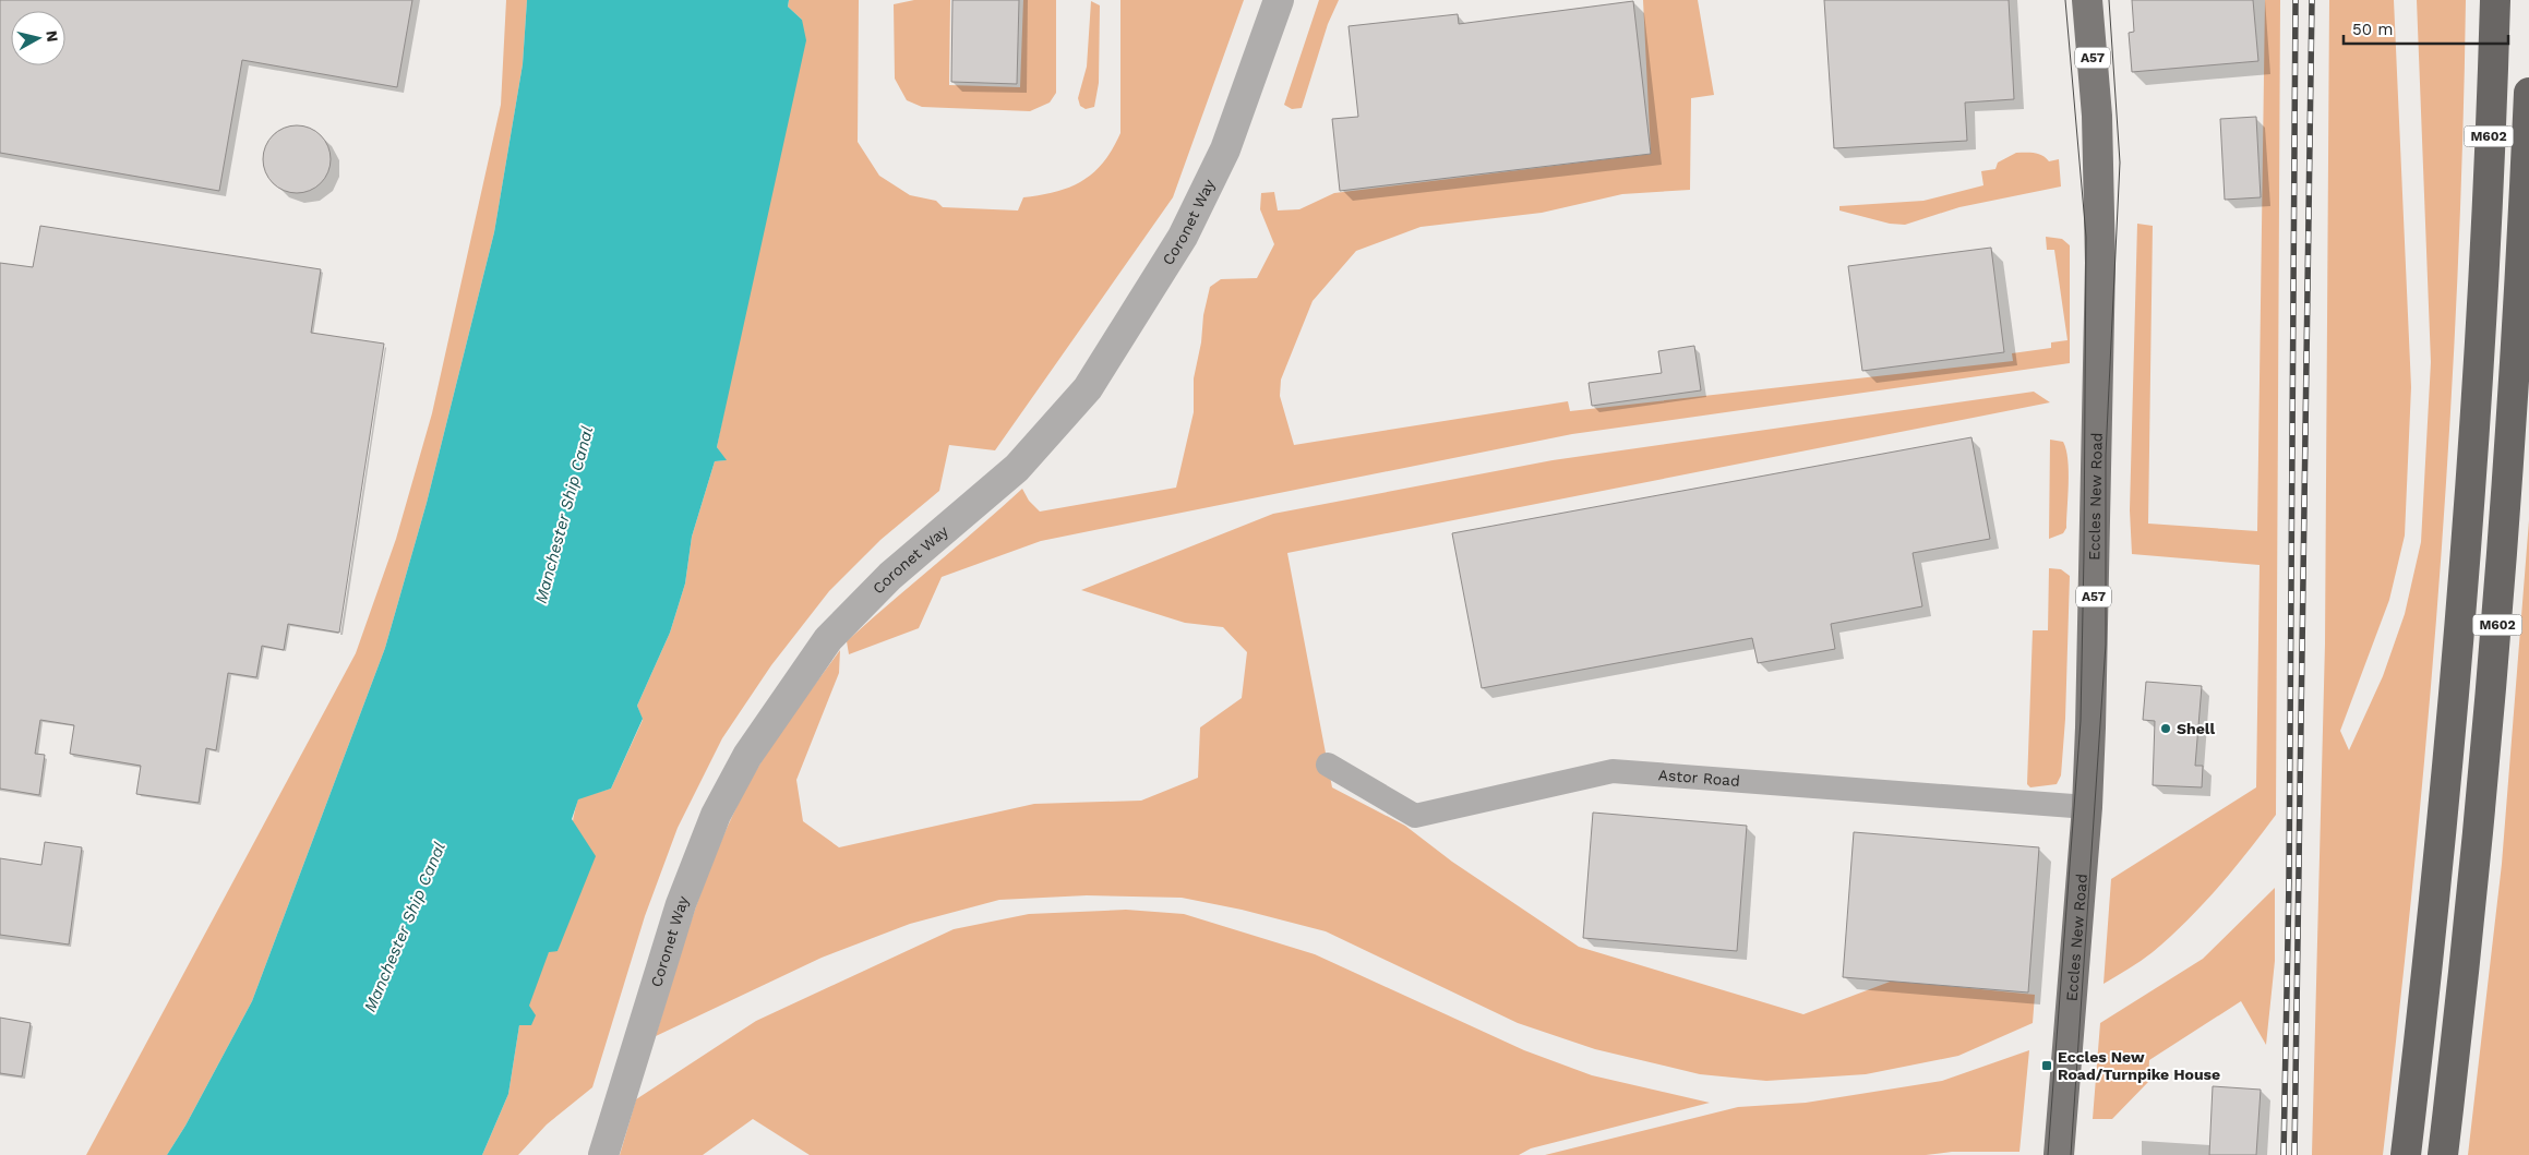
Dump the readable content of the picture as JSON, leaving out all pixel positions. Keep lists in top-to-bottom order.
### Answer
{
  "streets": {
    "highway": ["M602"],
    "main road": ["A57", "Eccles New Road"],
    "street": ["Coronet Way", "Astor Road"]
  },
  "crossings": [
    ["Eccles New Road", "Astor Road"]
  ],
  "water": ["Manchester Ship Canal"],
  "places": {
    "other": ["Shell"],
    "transit": ["Eccles New Road/Turnpike House"]
  },
  "scale_bar": "50 m",
  "north": "right"
}
